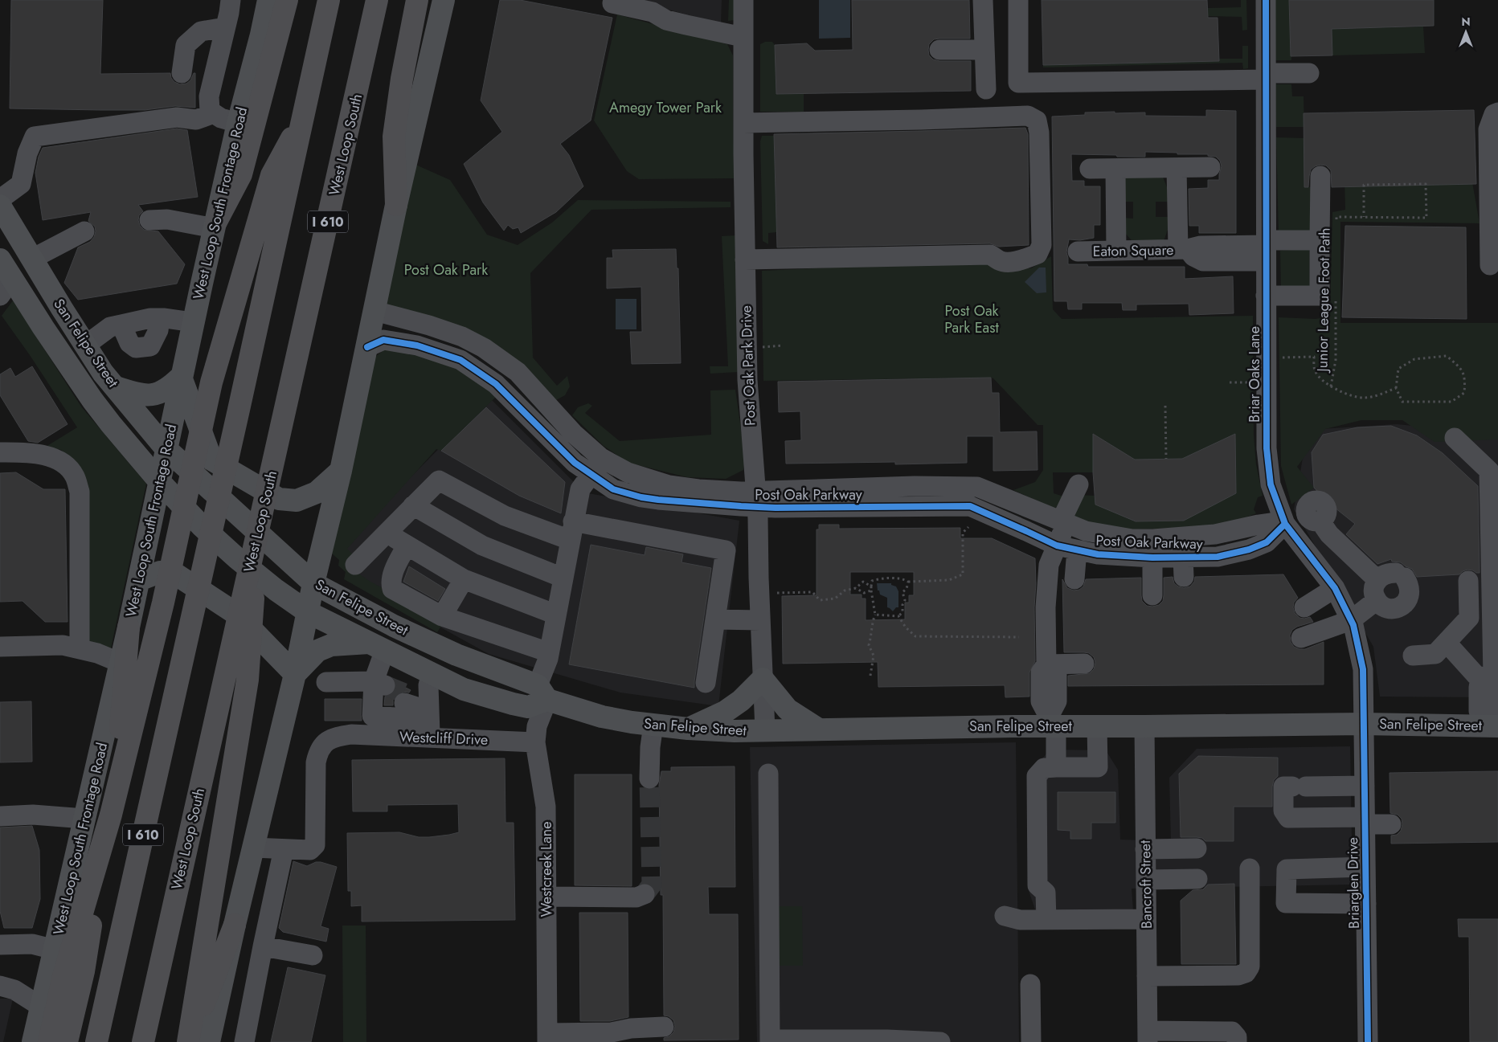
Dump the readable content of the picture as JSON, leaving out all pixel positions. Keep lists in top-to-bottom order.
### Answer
{
  "streets": {
    "highway": ["West Loop South", "I 610"],
    "main road": ["West Loop South Frontage Road", "San Felipe Street"],
    "street": [
      "Eaton Square",
      "Post Oak Park Drive",
      "Briar Oaks Lane",
      "Post Oak Parkway",
      "Westcliff Drive",
      "Westcreek Lane",
      "Briarglen Drive",
      "Bancroft Street"
    ],
    "path": ["Junior League Foot Path"]
  },
  "crossings": [
    ["West Loop South Frontage Road", "San Felipe Street"],
    ["Eaton Square", "Briar Oaks Lane"],
    ["Junior League Foot Path", "Briar Oaks Lane"],
    ["San Felipe Street", "Post Oak Park Drive"],
    ["San Felipe Street", "Briar Oaks Lane"],
    ["San Felipe Street", "Westcreek Lane"],
    ["San Felipe Street", "Briarglen Drive"],
    ["San Felipe Street", "Bancroft Street"],
    ["Post Oak Park Drive", "Post Oak Parkway"],
    ["Briar Oaks Lane", "Post Oak Parkway"],
    ["Briar Oaks Lane", "Briarglen Drive"],
    ["Post Oak Parkway", "Westcreek Lane"],
    ["Westcliff Drive", "Westcreek Lane"]
  ],
  "parks": ["Amegy Tower Park", "Post Oak Park", "Post Oak Park East"],
  "north": "top"
}
